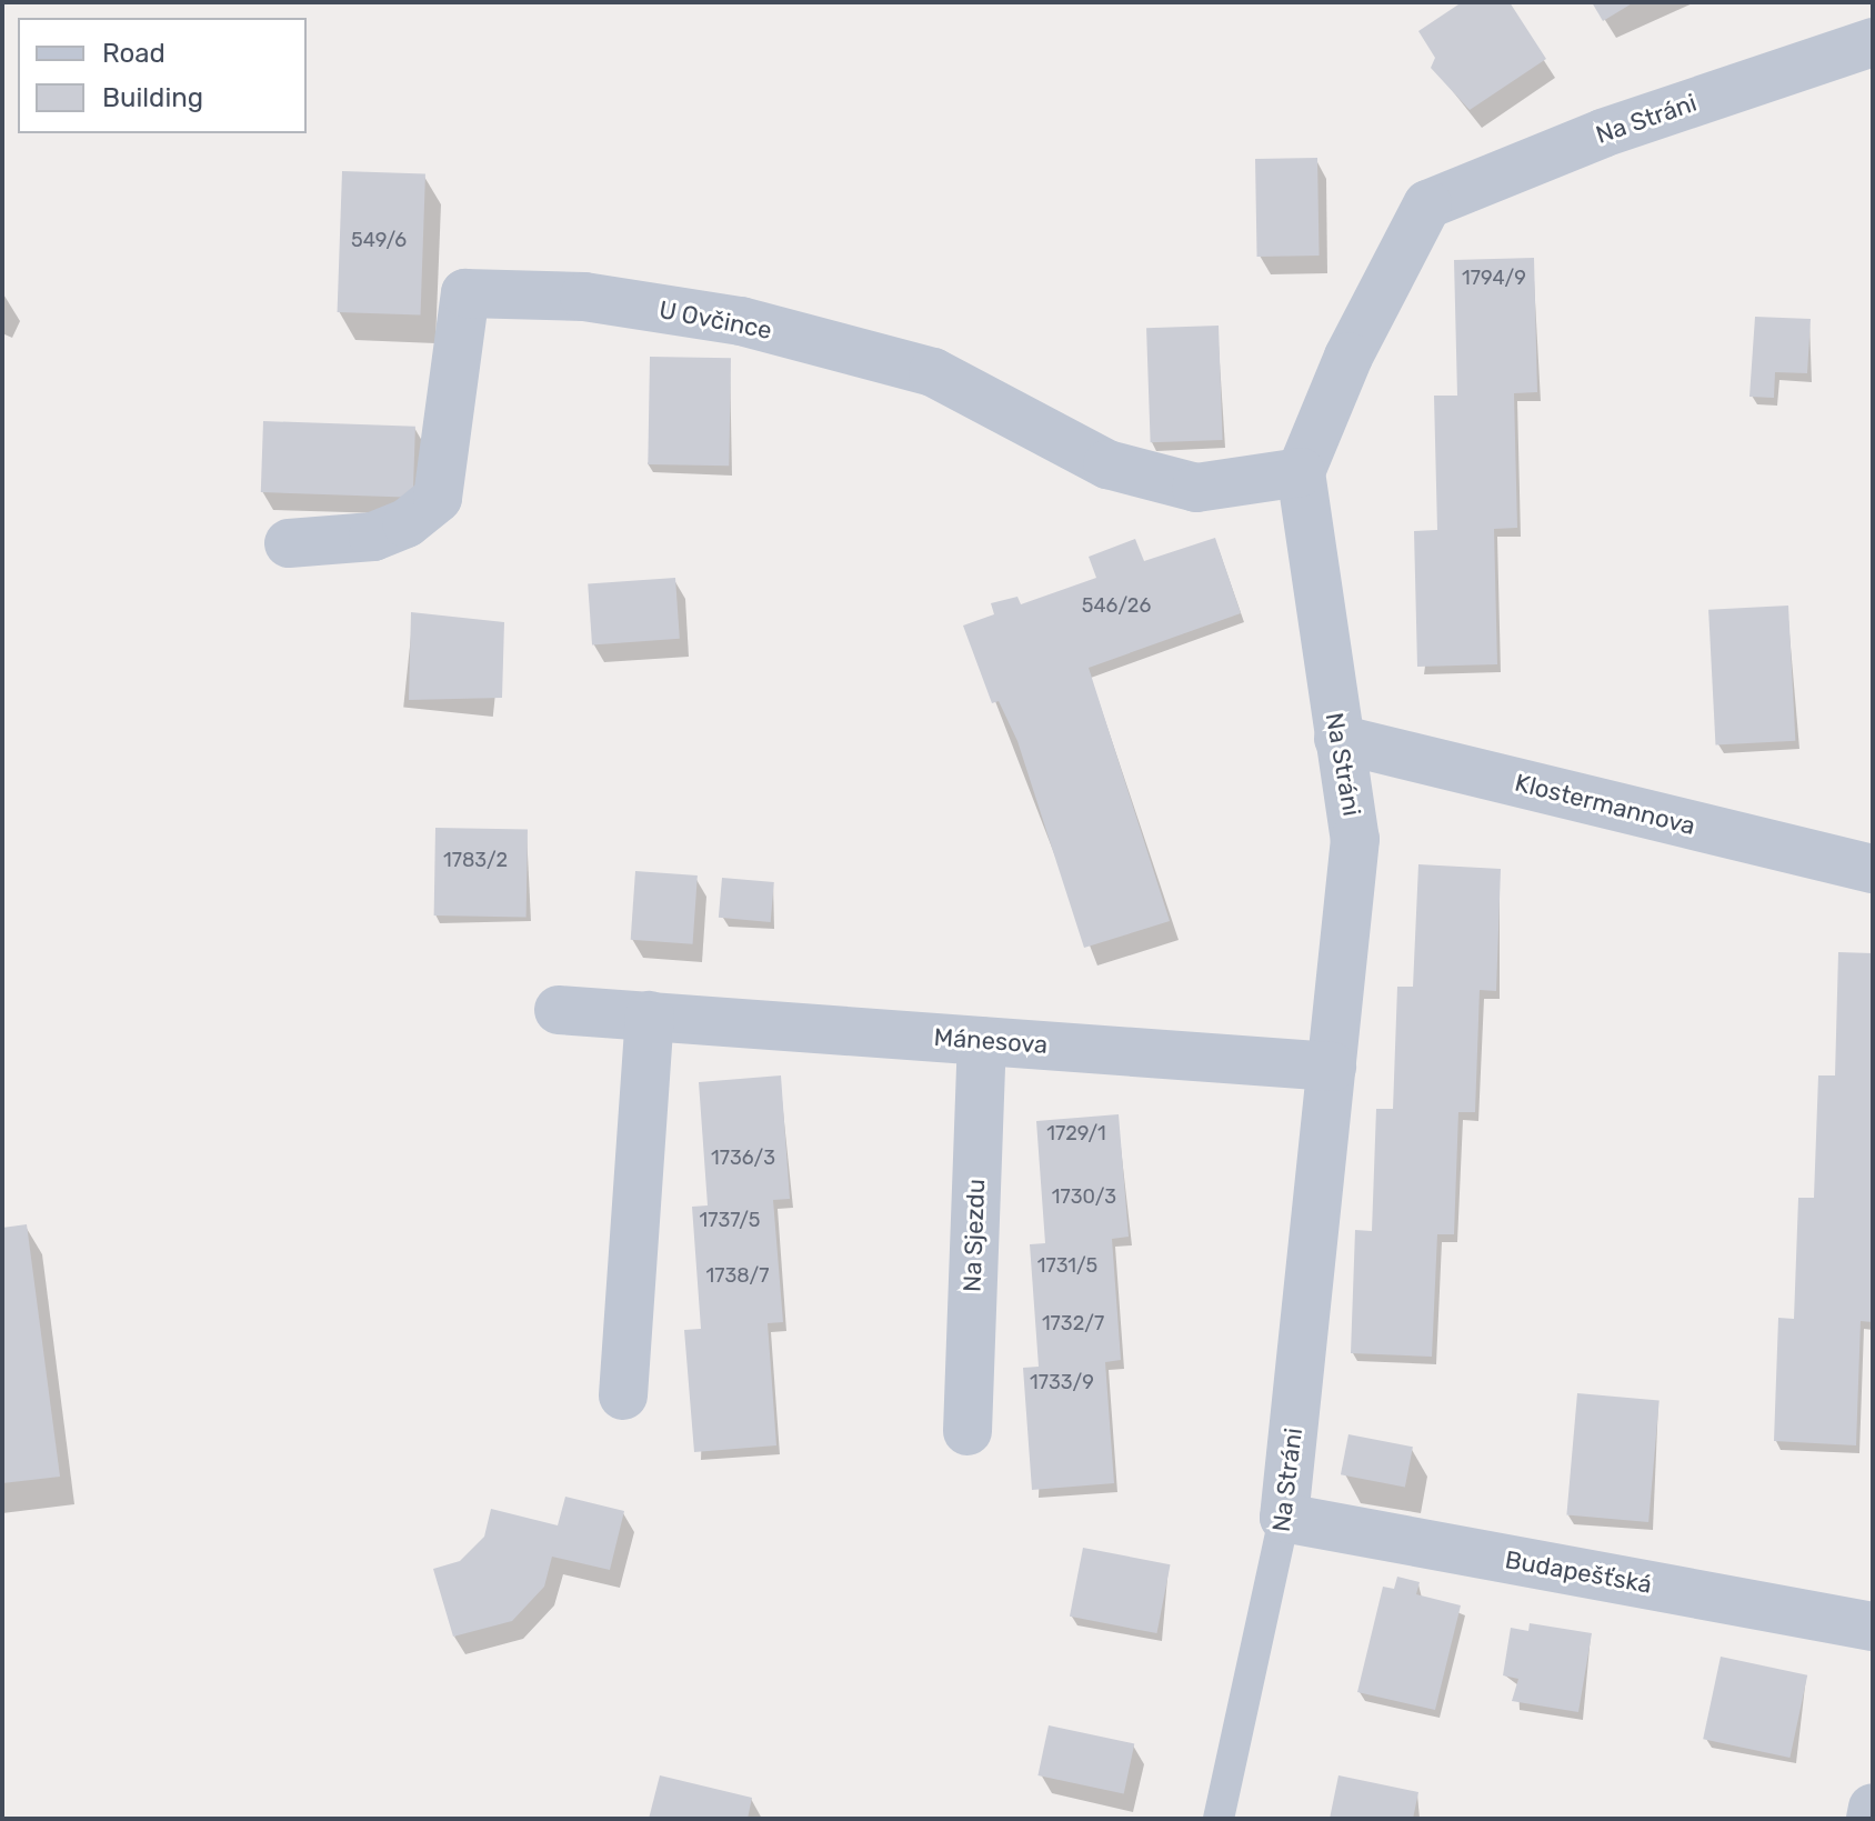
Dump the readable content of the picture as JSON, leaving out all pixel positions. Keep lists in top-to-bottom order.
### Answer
{
  "streets": {
    "street": [
      "Na Stráni",
      "U Ovčince",
      "Klostermannova",
      "Mánesova",
      "Na Sjezdu",
      "Budapešťská"
    ]
  },
  "crossings": [
    ["Na Stráni", "U Ovčince"],
    ["Na Stráni", "Klostermannova"],
    ["Na Stráni", "Mánesova"],
    ["Na Stráni", "Budapešťská"],
    ["Mánesova", "Na Sjezdu"]
  ],
  "house_numbers": [
    "549/6",
    "1794/9",
    "546/26",
    "1783/2",
    "1729/1",
    "1736/3",
    "1730/3",
    "1737/5",
    "1731/5",
    "1738/7",
    "1732/7",
    "1733/9"
  ],
  "legend": ["Road", "Building"]
}
